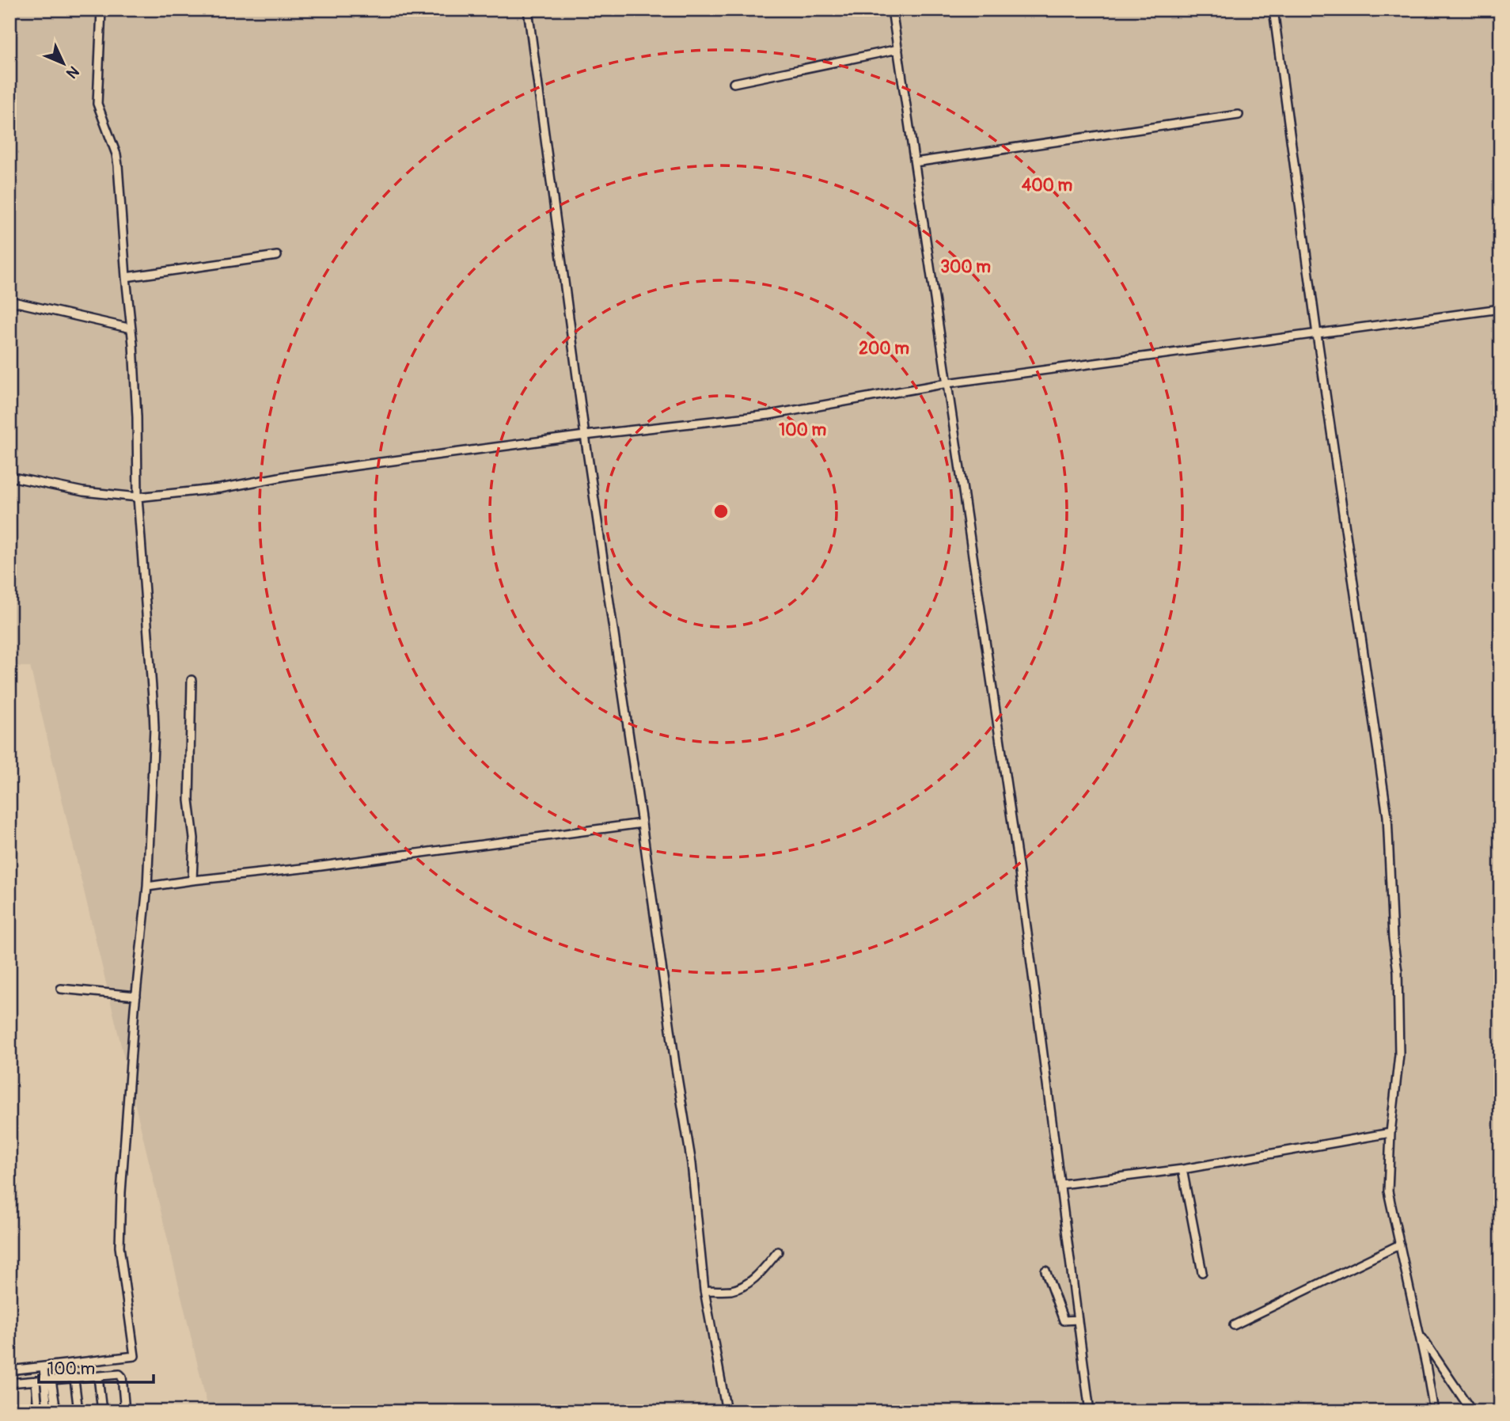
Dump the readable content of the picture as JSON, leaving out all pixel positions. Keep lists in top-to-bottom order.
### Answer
{
  "scale_bar": "100 m",
  "north": "bottom right",
  "rings": [
    "400 m",
    "300 m",
    "200 m",
    "100 m"
  ]
}
